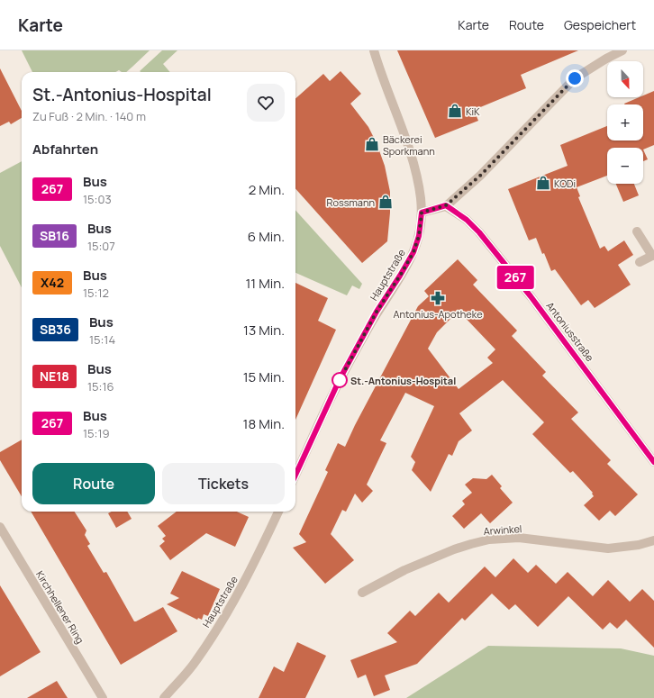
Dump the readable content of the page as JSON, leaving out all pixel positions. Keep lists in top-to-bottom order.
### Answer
{
  "streets": {
    "street": [
      "Hauptstraße",
      "Antoniusstraße",
      "Arwinkel",
      "Kirchhellener Ring"
    ]
  },
  "places": {
    "shop": [
      "KiK",
      "Bäckerei Sporkmann",
      "KODi",
      "Rossmann"
    ],
    "pharmacy": ["Antonius-Apotheke"],
    "other": ["St.-Antonius-Hospital"]
  },
  "lines": ["bus line 267"],
  "north": "bottom",
  "page": {
    "header": "Karte",
    "nav": ["Karte", "Route", "Gespeichert"],
    "on_map": "267",
    "map_buttons": ["+", "−"],
    "heading": [
      ["St.-Antonius-Hospital", "Zu Fuß · 2 Min. · 140 m"],
      "Abfahrten"
    ],
    "list": [
      {
        "mark": "267",
        "name": "Bus",
        "note": "15:03",
        "value": "2 Min."
      },
      {
        "mark": "SB16",
        "name": "Bus",
        "note": "15:07",
        "value": "6 Min."
      },
      {
        "mark": "X42",
        "name": "Bus",
        "note": "15:12",
        "value": "11 Min."
      },
      {
        "mark": "SB36",
        "name": "Bus",
        "note": "15:14",
        "value": "13 Min."
      },
      {
        "mark": "NE18",
        "name": "Bus",
        "note": "15:16",
        "value": "15 Min."
      },
      {
        "mark": "267",
        "name": "Bus",
        "note": "15:19",
        "value": "18 Min."
      }
    ],
    "buttons": ["Route", "Tickets"]
  }
}
